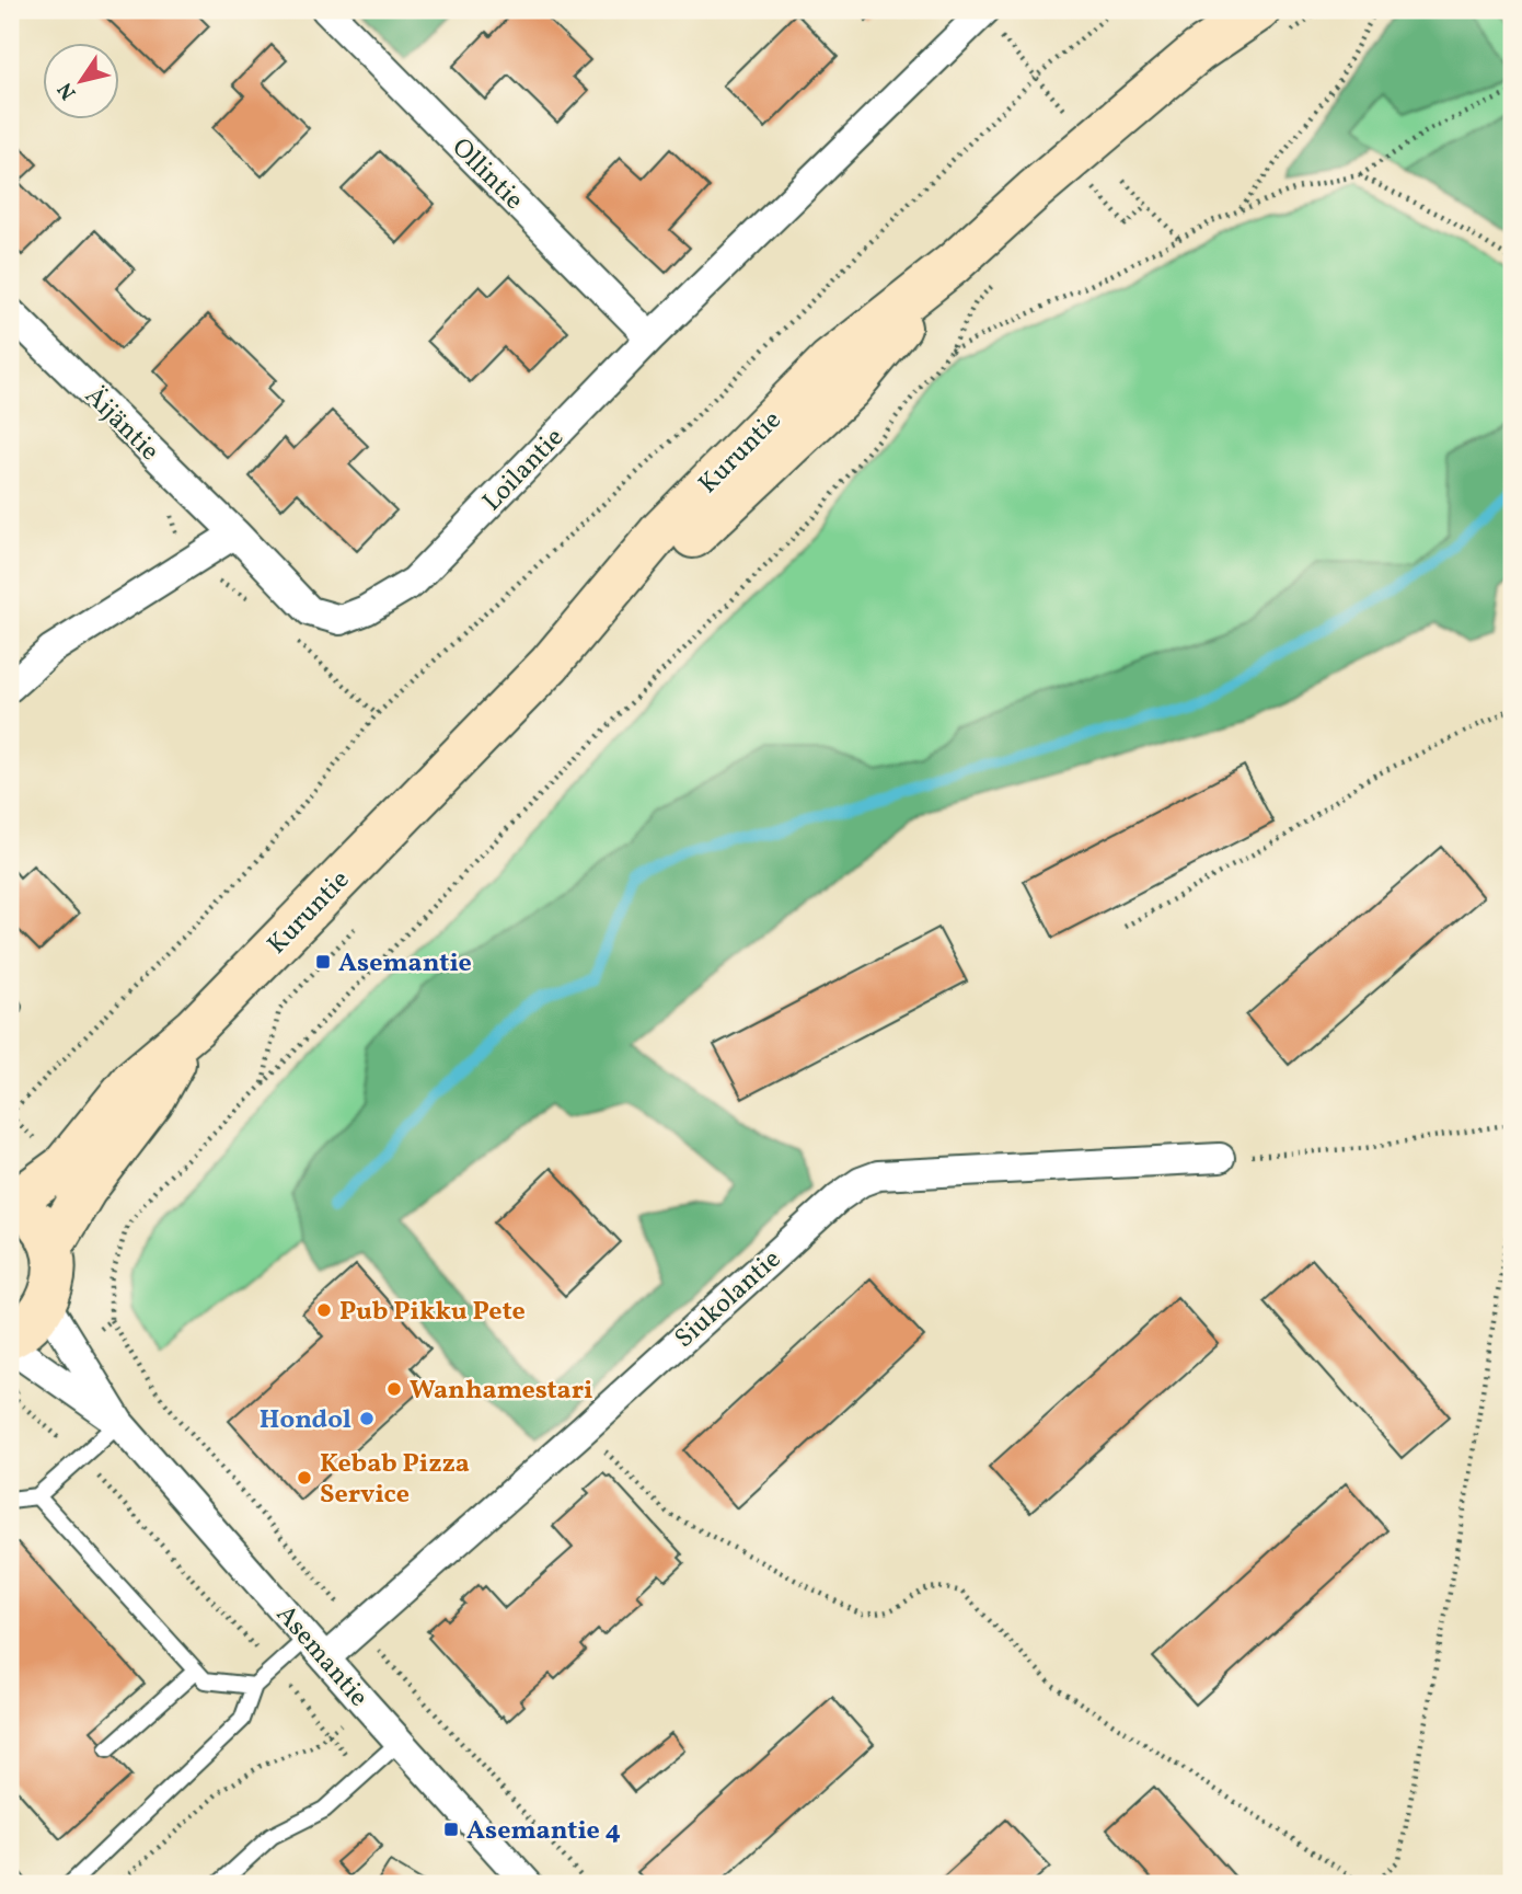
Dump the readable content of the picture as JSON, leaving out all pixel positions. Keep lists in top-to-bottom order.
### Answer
{
  "streets": {
    "main road": ["Kuruntie"],
    "street": [
      "Ollintie",
      "Äijäntie",
      "Loilantie",
      "Siukolantie",
      "Asemantie"
    ]
  },
  "crossings": [
    ["Ollintie", "Loilantie"],
    ["Äijäntie", "Loilantie"],
    ["Siukolantie", "Asemantie"]
  ],
  "places": {
    "transit": ["Asemantie", "Asemantie 4"],
    "other": [
      "Pub Pikku Pete",
      "Wanhamestari",
      "Hondol",
      "Kebab Pizza Service"
    ]
  },
  "north": "bottom left"
}
